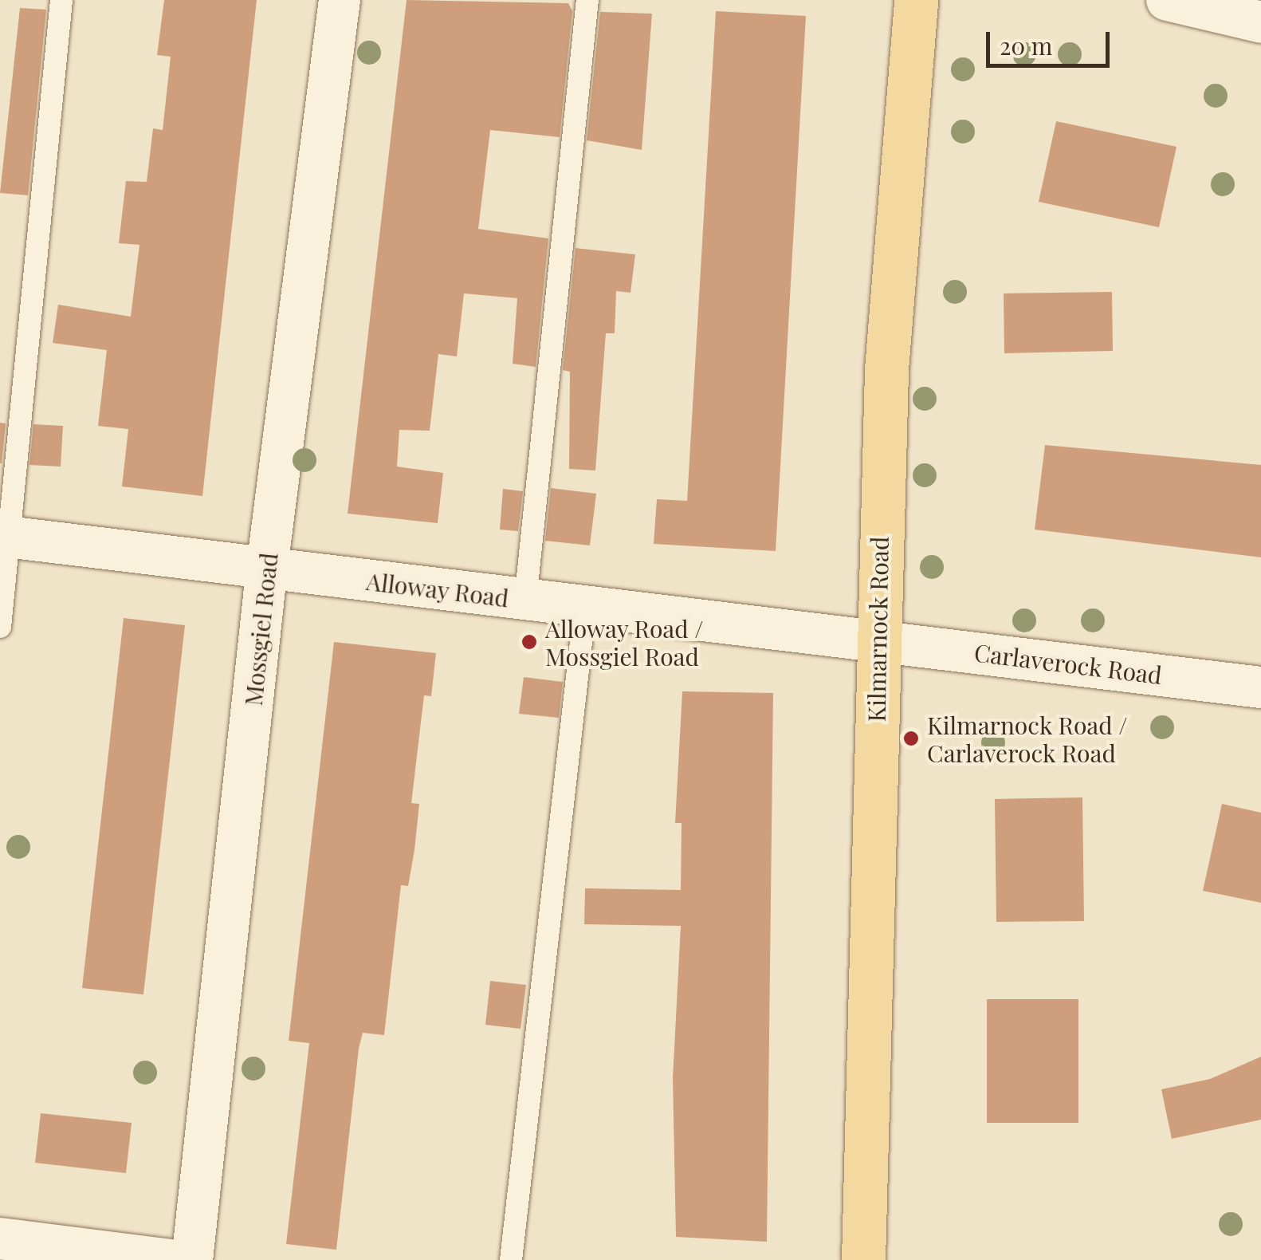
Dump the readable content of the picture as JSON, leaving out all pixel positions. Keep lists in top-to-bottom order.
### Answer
{
  "streets": {
    "main road": ["Kilmarnock Road"],
    "street": ["Alloway Road", "Mossgiel Road", "Carlaverock Road"]
  },
  "crossings": [
    ["Alloway Road", "Mossgiel Road"],
    ["Alloway Road", "Kilmarnock Road"],
    ["Alloway Road", "Carlaverock Road"],
    ["Kilmarnock Road", "Carlaverock Road"]
  ],
  "places": ["Alloway Road / Mossgiel Road", "Kilmarnock Road / Carlaverock Road"],
  "scale_bar": "20 m"
}
